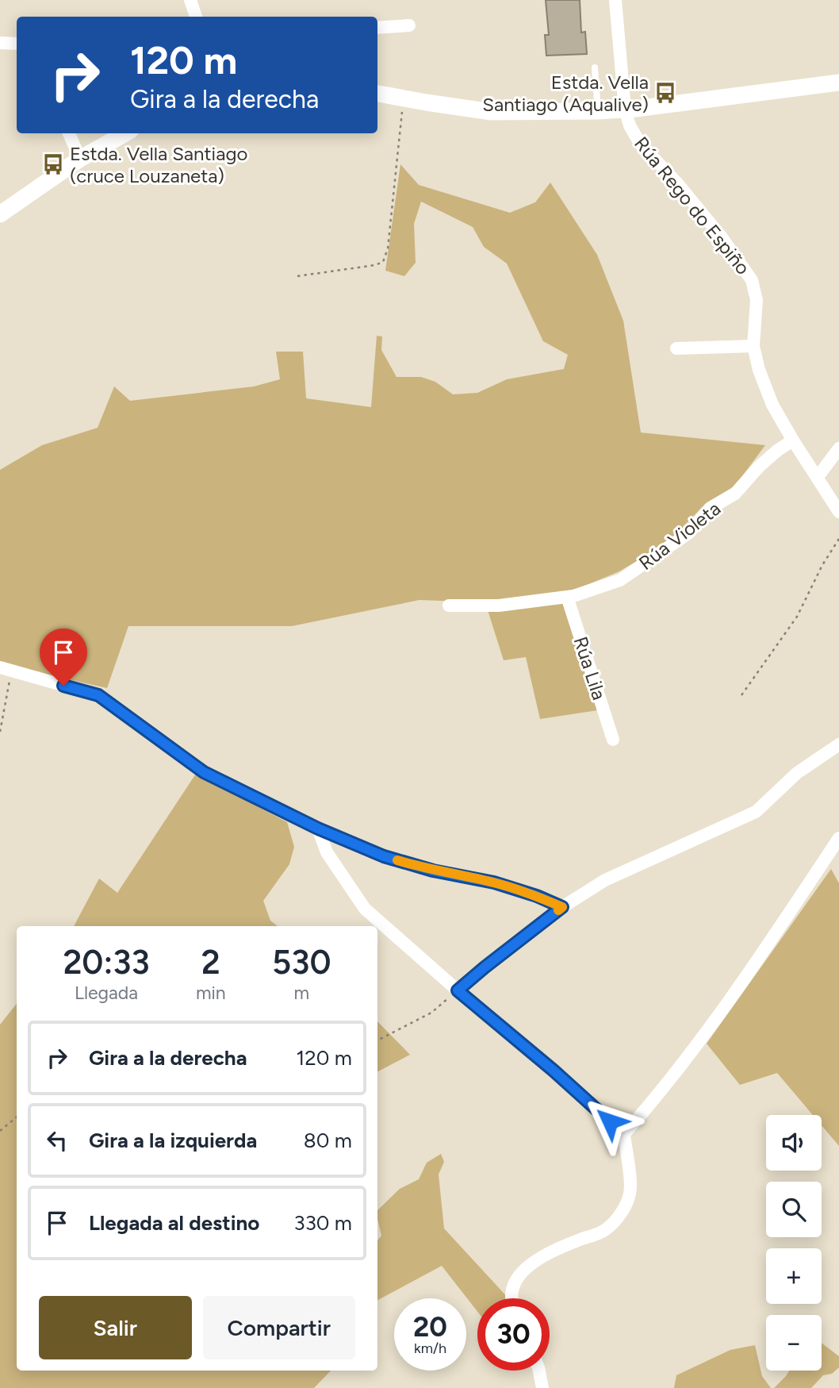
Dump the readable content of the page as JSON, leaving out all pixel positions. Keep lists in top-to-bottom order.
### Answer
{
  "streets": {
    "street": ["Rúa Rego do Espiño", "Rúa Violeta", "Rúa Lila"]
  },
  "crossings": [
    ["Rúa Rego do Espiño", "Rúa Violeta"],
    ["Rúa Violeta", "Rúa Lila"]
  ],
  "places": {
    "bus stop": ["Estda. Vella Santiago (Aqualive)", "Estda. Vella Santiago (cruce Louzaneta)"]
  },
  "page": {
    "turn": ["120 m", "Gira a la derecha"],
    "eta": [
      "20:33",
      "Llegada",
      "2",
      "min",
      "530",
      "m"
    ],
    "list": [
      {
        "name": "Gira a la derecha",
        "value": "120 m"
      },
      {
        "name": "Gira a la izquierda",
        "value": "80 m"
      },
      {
        "name": "Llegada al destino",
        "value": "330 m"
      }
    ],
    "map_buttons": ["+", "−"],
    "buttons": ["Salir", "Compartir"],
    "speed": "20 km/h",
    "limit": "30"
  }
}
